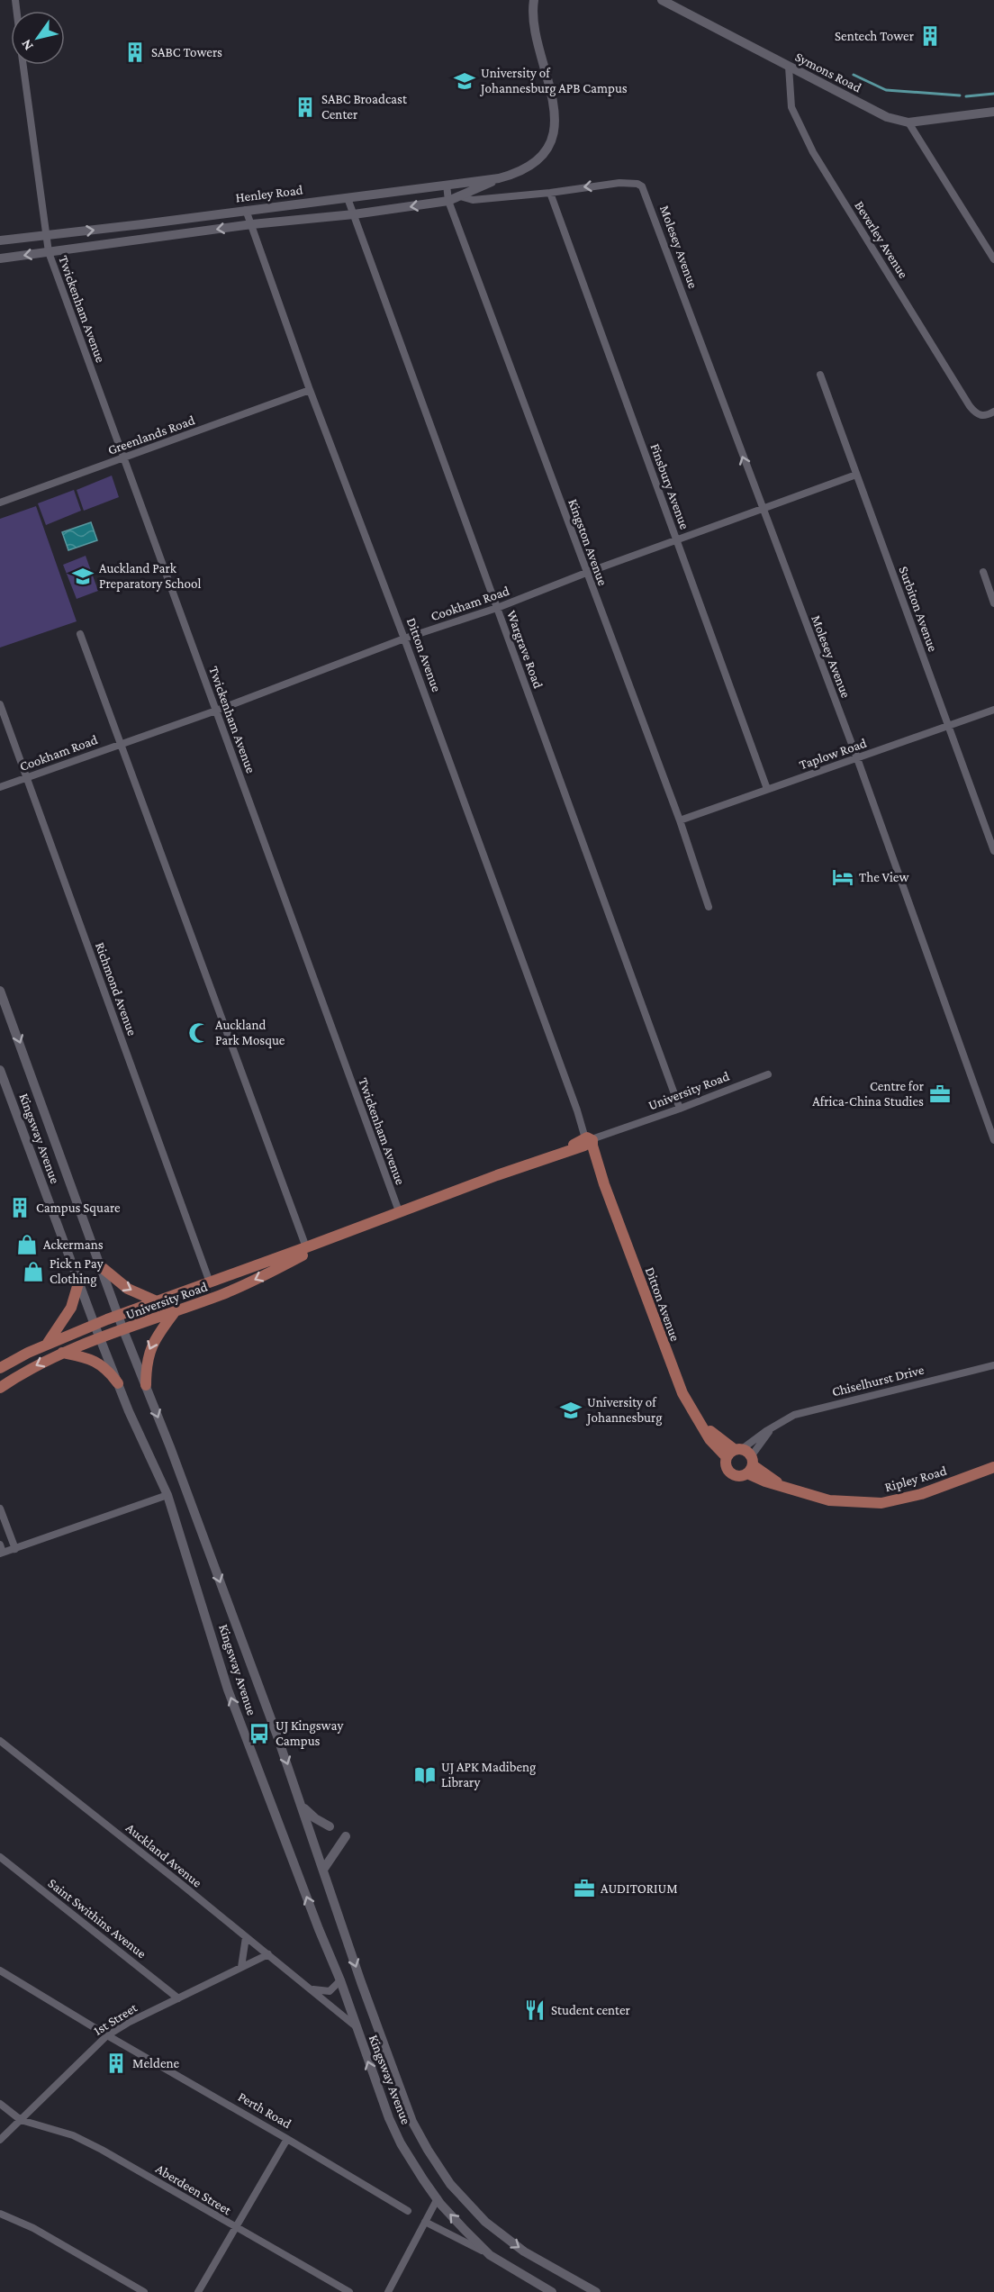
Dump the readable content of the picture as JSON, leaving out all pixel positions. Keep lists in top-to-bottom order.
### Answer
{
  "streets": {
    "main road": [
      "Symons Road",
      "Henley Road",
      "Ditton Avenue",
      "University Road",
      "Kingsway Avenue",
      "Ripley Road"
    ],
    "street": [
      "Beverley Avenue",
      "Molesey Avenue",
      "Twickenham Avenue",
      "Greenlands Road",
      "Finsbury Avenue",
      "Kingston Avenue",
      "Cookham Road",
      "Surbiton Avenue",
      "Wargrave Road",
      "Taplow Road",
      "Richmond Avenue",
      "Chiselhurst Drive",
      "Auckland Avenue",
      "Saint Swithins Avenue",
      "1st Street",
      "Perth Road",
      "Aberdeen Street"
    ]
  },
  "crossings": [
    ["Symons Road", "Beverley Avenue"],
    ["Henley Road", "Molesey Avenue"],
    ["Henley Road", "Twickenham Avenue"],
    ["Henley Road", "Finsbury Avenue"],
    ["Henley Road", "Kingston Avenue"],
    ["Henley Road", "Wargrave Road"],
    ["Henley Road", "Ditton Avenue"],
    ["Molesey Avenue", "Cookham Road"],
    ["Molesey Avenue", "Taplow Road"],
    ["Twickenham Avenue", "Greenlands Road"],
    ["Twickenham Avenue", "Cookham Road"],
    ["Twickenham Avenue", "University Road"],
    ["Greenlands Road", "Ditton Avenue"],
    ["Finsbury Avenue", "Cookham Road"],
    ["Finsbury Avenue", "Taplow Road"],
    ["Kingston Avenue", "Cookham Road"],
    ["Kingston Avenue", "Taplow Road"],
    ["Cookham Road", "Surbiton Avenue"],
    ["Cookham Road", "Wargrave Road"],
    ["Cookham Road", "Ditton Avenue"],
    ["Cookham Road", "Richmond Avenue"],
    ["Surbiton Avenue", "Taplow Road"],
    ["Wargrave Road", "University Road"],
    ["Ditton Avenue", "University Road"],
    ["Ditton Avenue", "Chiselhurst Drive"],
    ["Ditton Avenue", "Ripley Road"],
    ["Richmond Avenue", "University Road"],
    ["University Road", "Kingsway Avenue"],
    ["Kingsway Avenue", "Auckland Avenue"],
    ["Chiselhurst Drive", "Ripley Road"],
    ["Auckland Avenue", "1st Street"],
    ["Saint Swithins Avenue", "1st Street"],
    ["1st Street", "Perth Road"],
    ["1st Street", "Aberdeen Street"]
  ],
  "places": {
    "building": [
      "Sentech Tower",
      "SABC Towers",
      "SABC Broadcast Center",
      "Campus Square",
      "Meldene"
    ],
    "school or university": ["University of Johannesburg APB Campus", "Auckland Park Preparatory School", "University of Johannesburg"],
    "hotel": ["The View"],
    "mosque": ["Auckland Park Mosque"],
    "office": ["Centre for Africa-China Studies", "AUDITORIUM"],
    "shop": ["Ackermans", "Pick n Pay Clothing"],
    "bus stop": ["UJ Kingsway Campus"],
    "library": ["UJ APK Madibeng Library"],
    "restaurant": ["Student center"]
  },
  "north": "bottom left"
}
